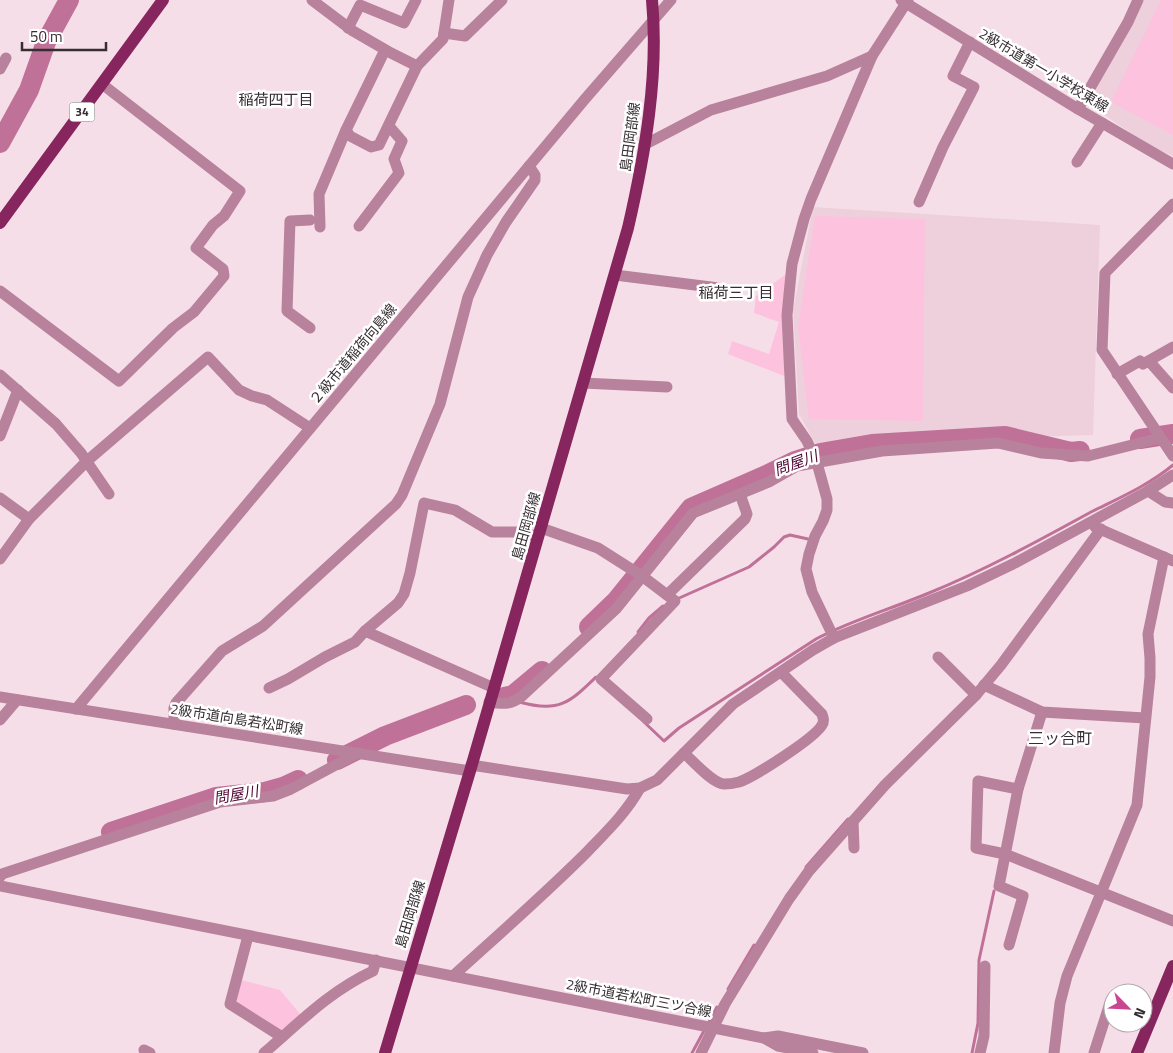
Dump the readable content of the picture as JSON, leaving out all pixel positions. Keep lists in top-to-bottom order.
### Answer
{
  "streets": {
    "main road": ["34", "島田岡部線"],
    "street": [
      "2級市道第一小学校東線",
      "２級市道稲荷向島線",
      "2級市道向島若松町線",
      "2級市道若松町三ツ合線"
    ]
  },
  "crossings": [
    ["島田岡部線", "２級市道稲荷向島線"],
    ["島田岡部線", "2級市道向島若松町線"],
    ["島田岡部線", "2級市道若松町三ツ合線"],
    ["２級市道稲荷向島線", "2級市道向島若松町線"]
  ],
  "districts": ["稲荷四丁目", "稲荷三丁目", "三ッ合町"],
  "water": ["問屋川"],
  "scale_bar": "50 m",
  "north": "bottom right"
}
